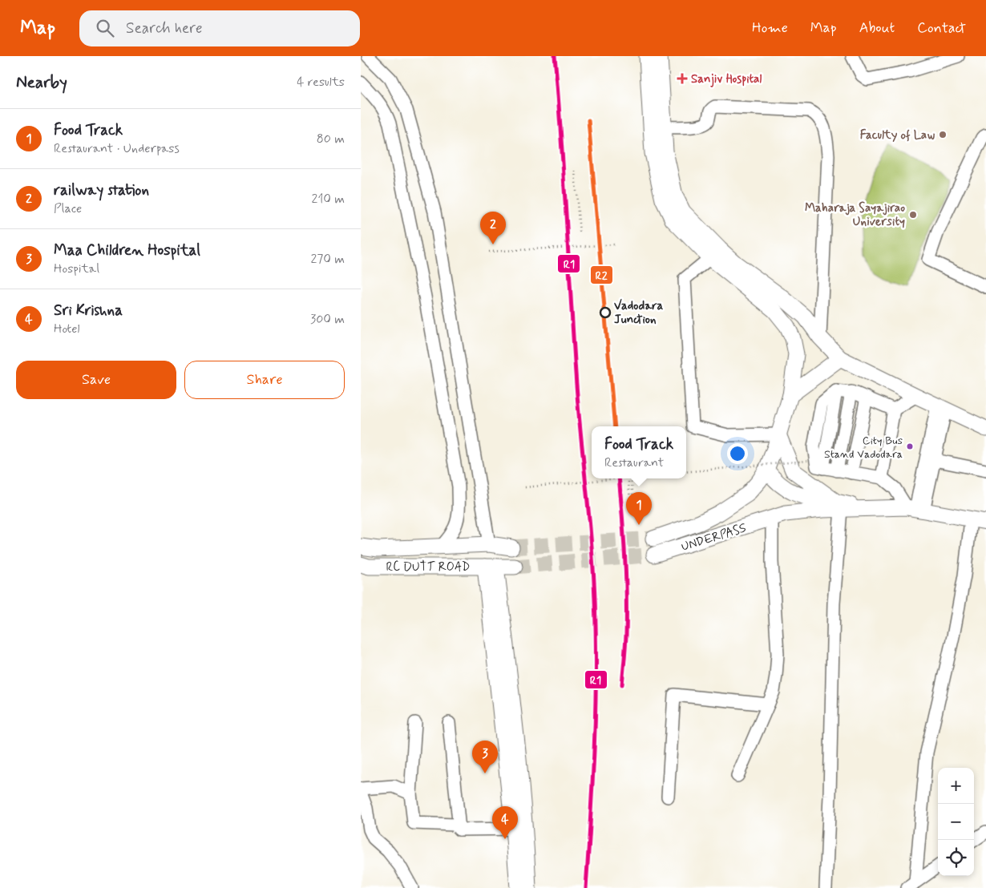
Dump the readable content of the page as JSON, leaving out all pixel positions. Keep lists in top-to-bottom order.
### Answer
{
  "streets": {
    "main road": ["UNDERPASS", "RC DUTT ROAD"]
  },
  "places": {
    "health": ["Sanjiv Hospital"],
    "other": [
      "Faculty of Law",
      "Maharaja Sayajirao University",
      "Vadodara Junction",
      "City Bus Stand Vadodara"
    ]
  },
  "lines": ["transit line R1", "transit line R2"],
  "page": {
    "header": "Map",
    "search": "Search here",
    "nav": [
      "Home",
      "Map",
      "About",
      "Contact"
    ],
    "heading": ["Nearby", "4 results"],
    "list": [
      {
        "mark": "1",
        "name": "Food Track",
        "note": "Restaurant · Underpass",
        "value": "80 m"
      },
      {
        "mark": "2",
        "name": "railway station",
        "note": "Place",
        "value": "210 m"
      },
      {
        "mark": "3",
        "name": "Maa Children Hospital",
        "note": "Hospital",
        "value": "270 m"
      },
      {
        "mark": "4",
        "name": "Sri Krishna",
        "note": "Hotel",
        "value": "300 m"
      }
    ],
    "pins": [
      "2",
      "1",
      "3",
      "4"
    ],
    "buttons": ["Save", "Share"],
    "popup": ["Food Track", "Restaurant"],
    "map_buttons": ["+", "−"]
  }
}
